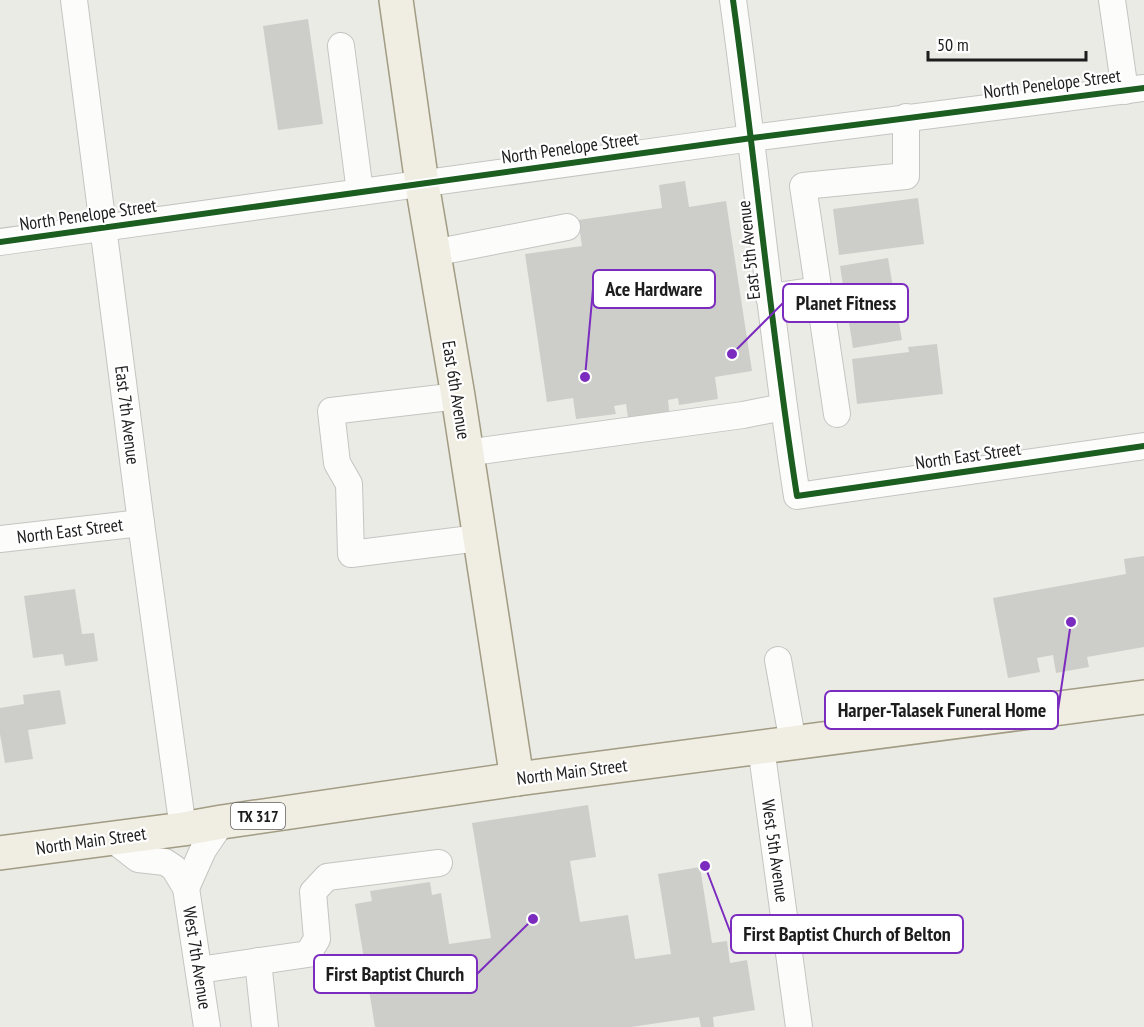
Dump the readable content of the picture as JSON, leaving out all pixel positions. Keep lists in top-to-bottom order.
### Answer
{
  "streets": {
    "main road": ["East 6th Avenue", "North Main Street", "TX 317"],
    "street": [
      "North Penelope Street",
      "East 5th Avenue",
      "East 7th Avenue",
      "North East Street",
      "West 5th Avenue",
      "West 7th Avenue"
    ]
  },
  "crossings": [
    ["North Penelope Street", "East 5th Avenue"],
    ["North Penelope Street", "East 6th Avenue"],
    ["North Penelope Street", "East 7th Avenue"],
    ["East 5th Avenue", "North East Street"],
    ["East 6th Avenue", "North Main Street"],
    ["East 7th Avenue", "North East Street"],
    ["East 7th Avenue", "North Main Street"],
    ["North Main Street", "West 5th Avenue"],
    ["North Main Street", "West 7th Avenue"]
  ],
  "places": [
    "Planet Fitness",
    "Ace Hardware",
    "Harper-Talasek Funeral Home",
    "First Baptist Church of Belton",
    "First Baptist Church"
  ],
  "scale_bar": "50 m"
}
